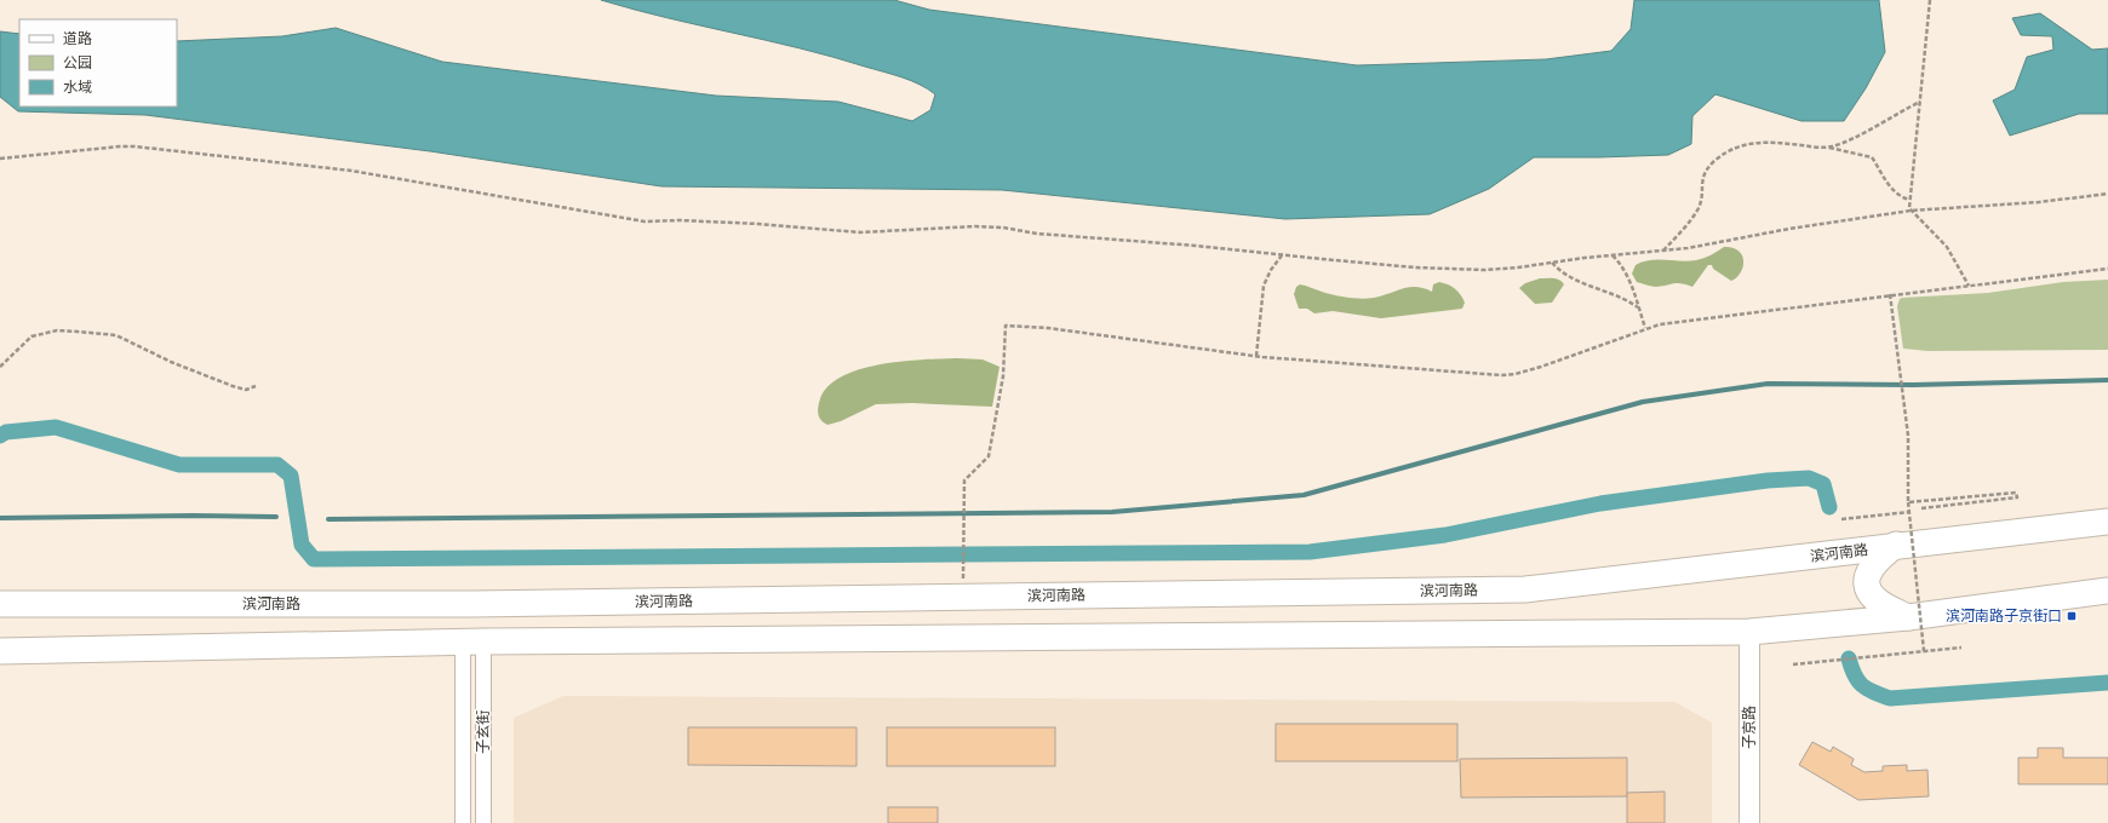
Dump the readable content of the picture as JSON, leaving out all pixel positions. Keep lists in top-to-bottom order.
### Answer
{
  "streets": {
    "highway": ["滨河南路"],
    "street": ["子京路", "子玄街"]
  },
  "places": {
    "transit": ["滨河南路子京街口"]
  },
  "legend": ["道路", "公园", "水域"]
}
